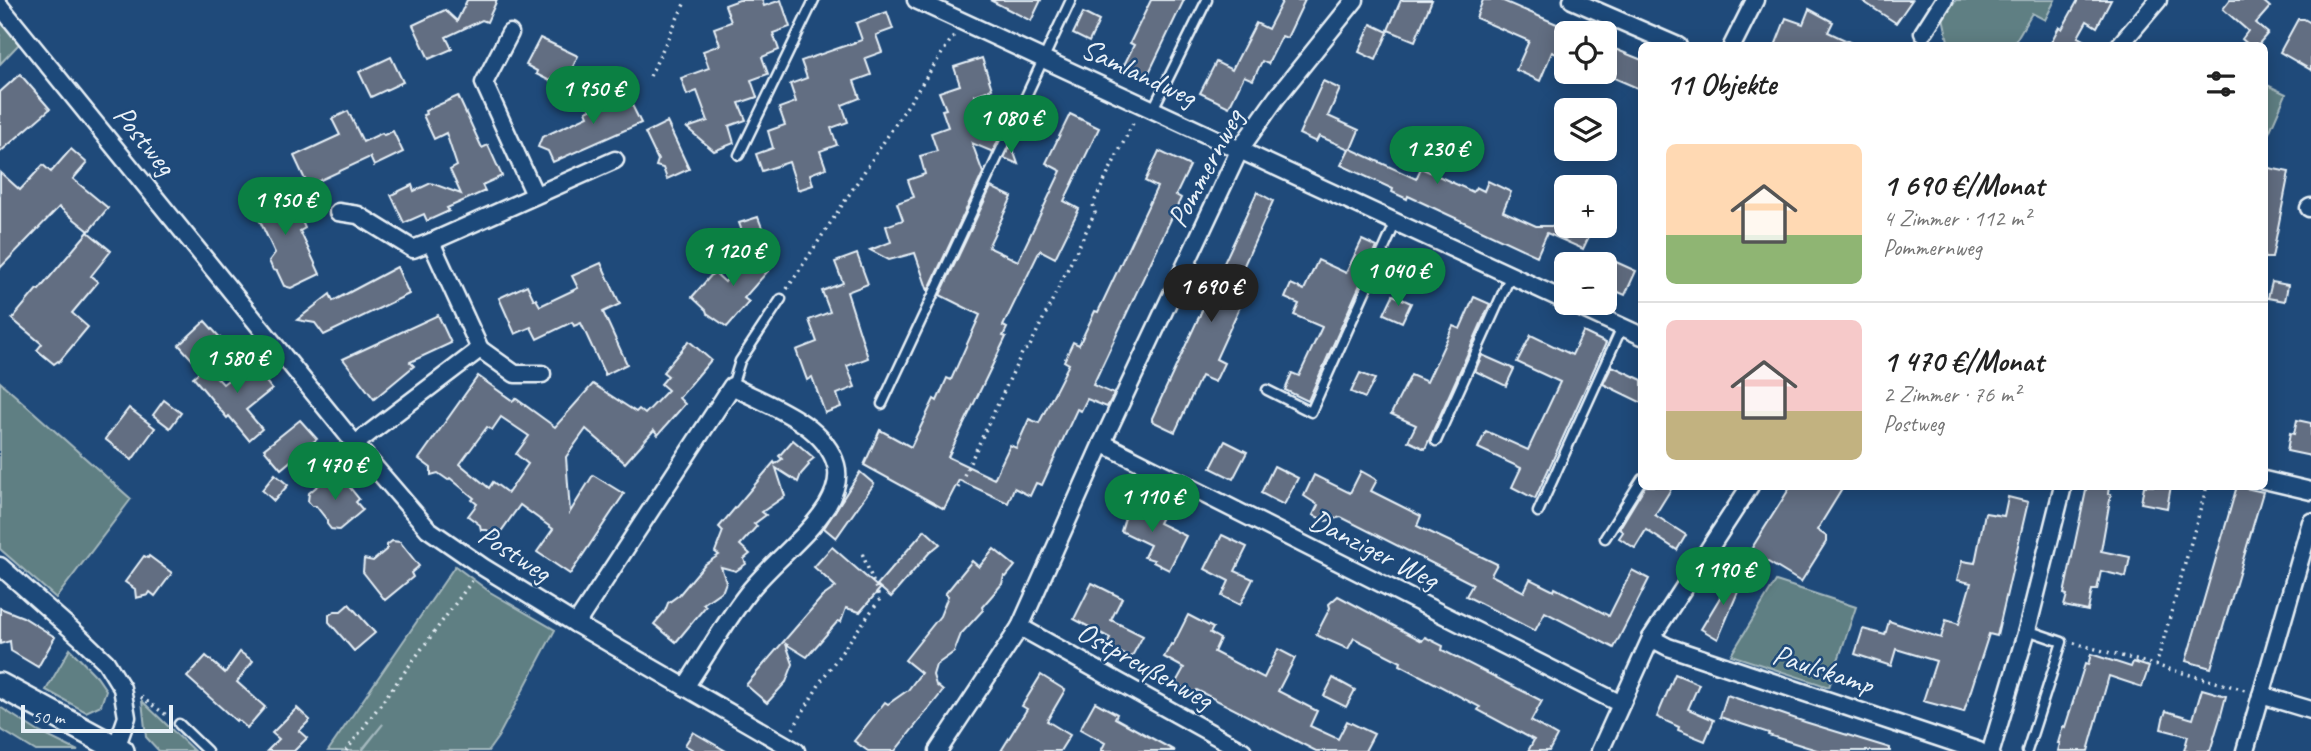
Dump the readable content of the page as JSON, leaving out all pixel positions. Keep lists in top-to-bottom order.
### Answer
{
  "streets": {
    "street": [
      "Samlandweg",
      "Postweg",
      "Pommernweg",
      "Danziger Weg",
      "Ostpreußenweg",
      "Paulskamp"
    ]
  },
  "crossings": [
    ["Samlandweg", "Pommernweg"],
    ["Pommernweg", "Danziger Weg"],
    ["Pommernweg", "Ostpreußenweg"]
  ],
  "scale_bar": "50 m",
  "page": {
    "map_buttons": ["+", "−"],
    "heading": "11 Objekte",
    "price": [
      "1 950 €",
      "1 080 €",
      "1 230 €",
      "1 950 €",
      "1 120 €",
      "1 040 €",
      "1 690 €",
      "1 580 €",
      "1 470 €",
      "1 110 €",
      "1 190 €"
    ],
    "list": [
      {
        "name": "1 690 €/Monat",
        "note": "4 Zimmer · 112 m² · Pommernweg"
      },
      {
        "name": "1 470 €/Monat",
        "note": "2 Zimmer · 76 m² · Postweg"
      }
    ],
    "scale": "50 m"
  }
}
